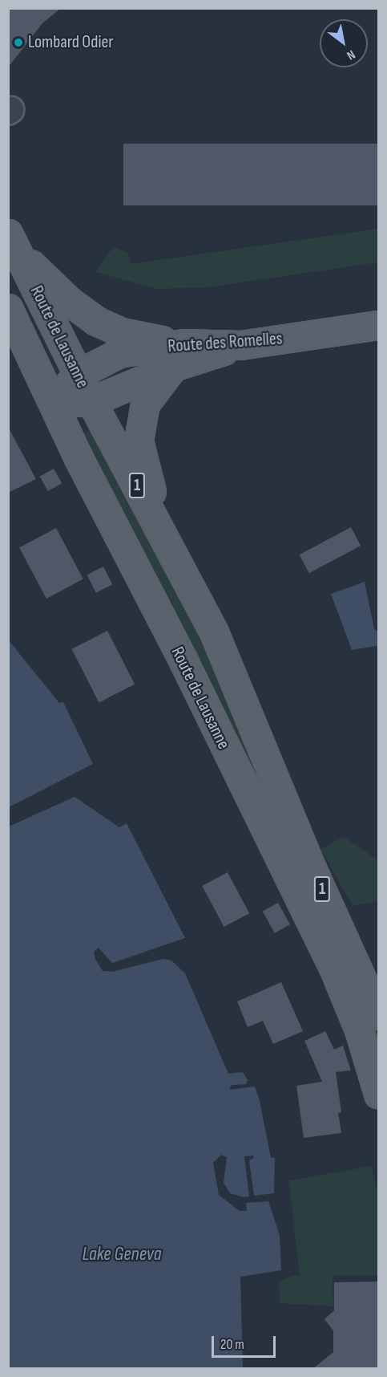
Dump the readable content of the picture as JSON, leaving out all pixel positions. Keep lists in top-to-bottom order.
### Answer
{
  "streets": {
    "main road": ["Route de Lausanne", "Route des Romelles", "1"]
  },
  "crossings": [
    ["Route de Lausanne", "Route des Romelles"]
  ],
  "water": ["Lake Geneva"],
  "places": ["Lombard Odier"],
  "scale_bar": "20 m",
  "north": "bottom right"
}
